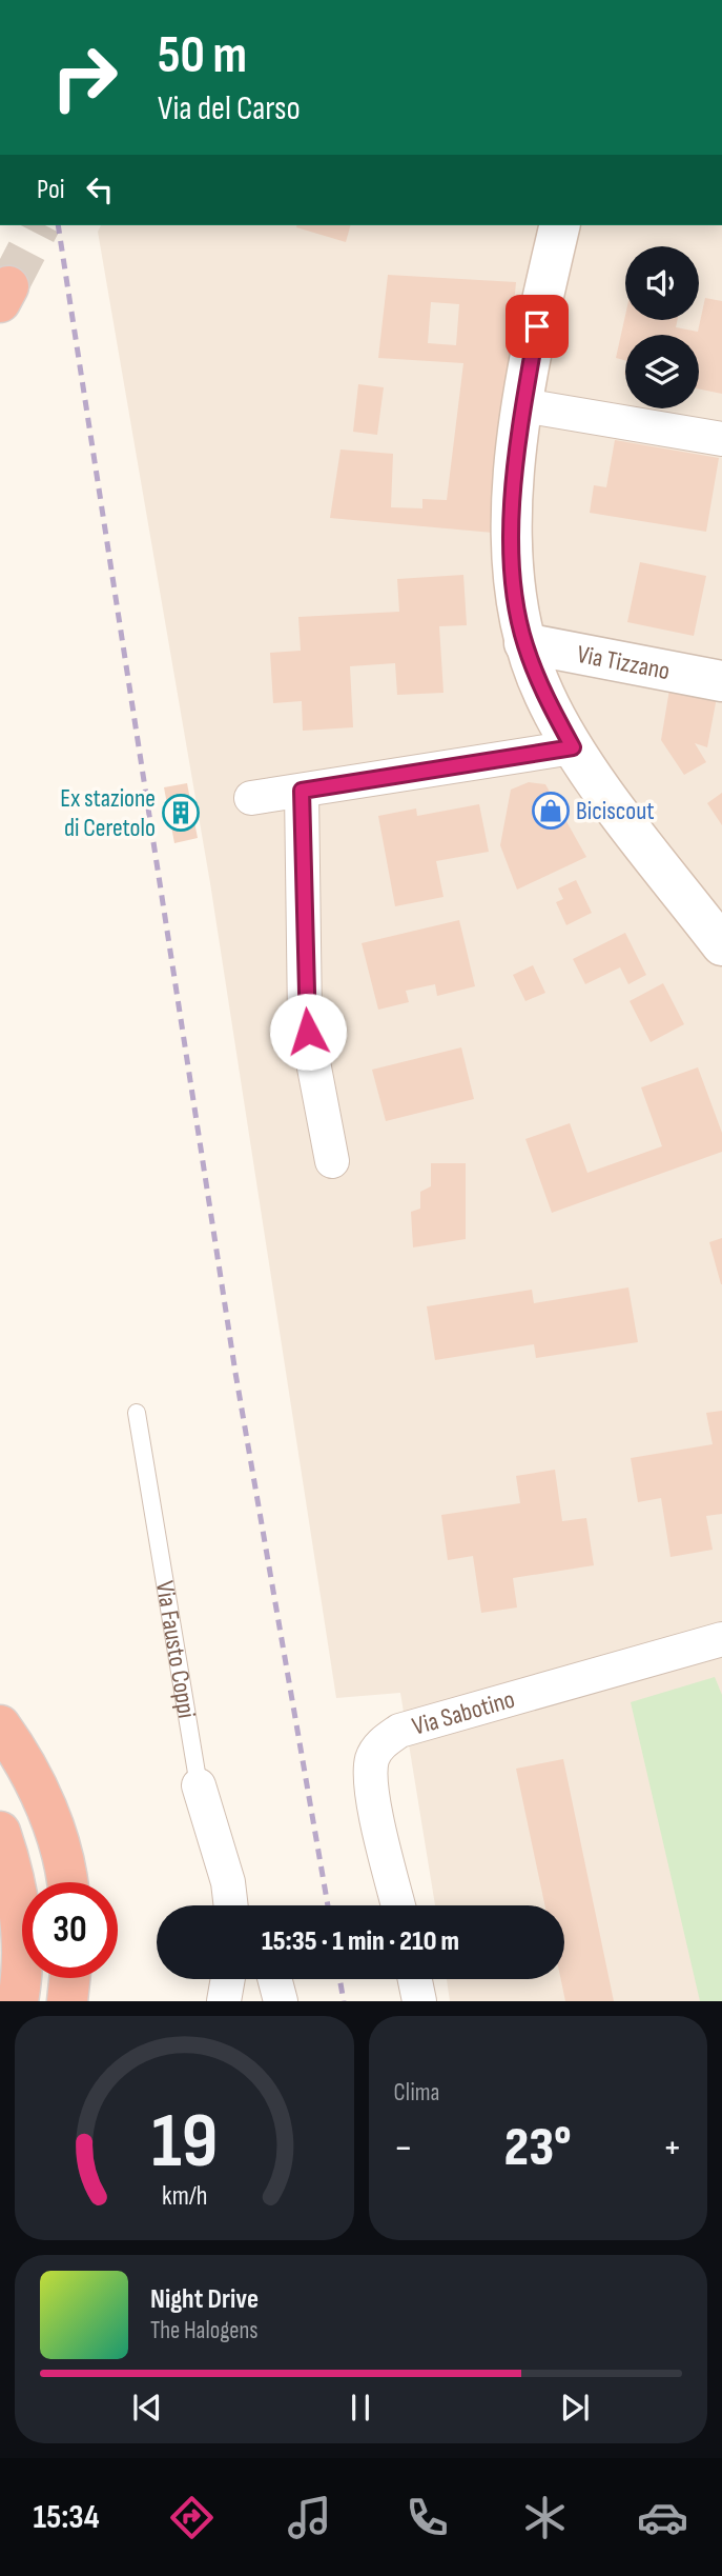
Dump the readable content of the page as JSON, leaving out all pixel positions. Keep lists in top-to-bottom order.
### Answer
{
  "streets": {
    "main road": ["Via Tizzano"],
    "street": ["Via Fausto Coppi", "Via Sabotino"]
  },
  "places": {
    "shop": ["Biciscout"],
    "building": ["Ex stazione di Ceretolo"]
  },
  "page": {
    "turn": ["50 m", "Via del Carso"],
    "then": "Poi",
    "limit": "30",
    "trip": "15:35 · 1 min · 210 m",
    "tile": "Clima",
    "heat": ["−", "23°", "+"],
    "song": ["Night Drive", "The Halogens"],
    "tabs": "15:34",
    "gauge": ["19", "km/h"]
  }
}
